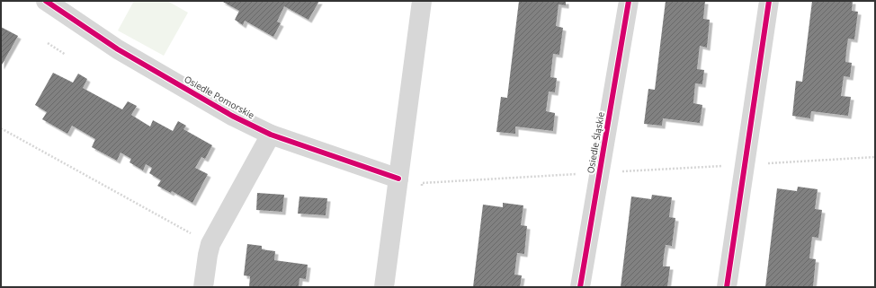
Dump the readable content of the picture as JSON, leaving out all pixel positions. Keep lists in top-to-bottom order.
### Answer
{
  "streets": {
    "street": ["Osiedle Pomorskie", "Osiedle Śląskie"]
  }
}
